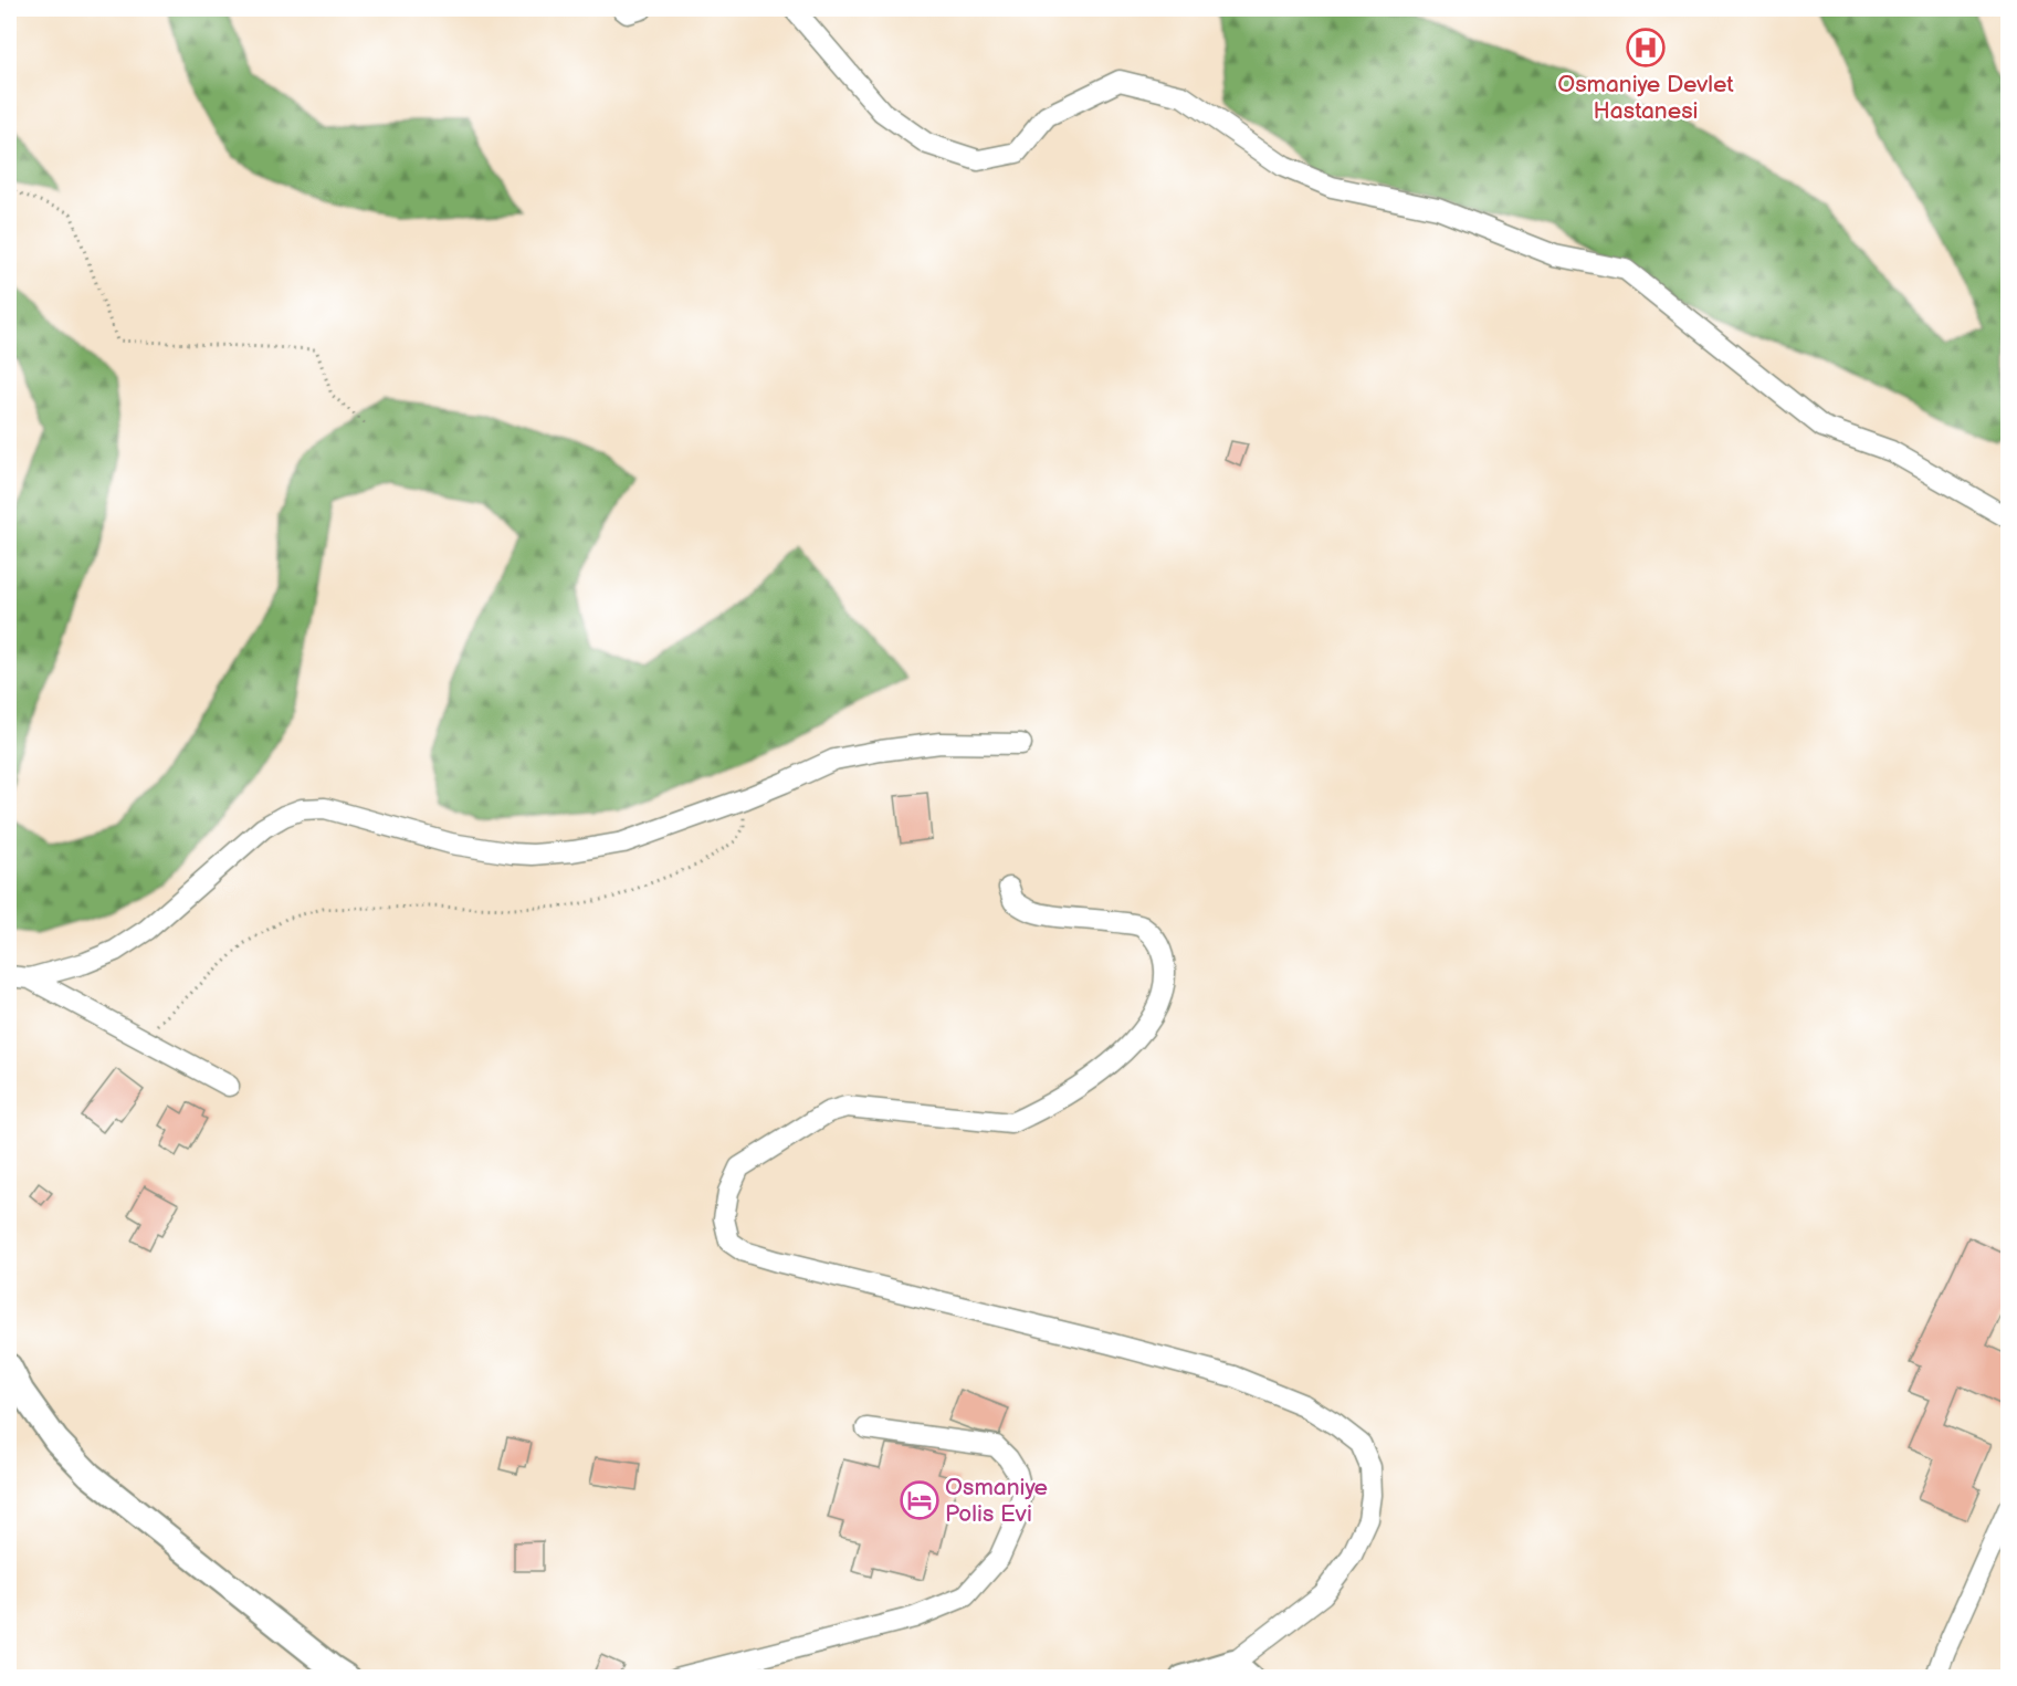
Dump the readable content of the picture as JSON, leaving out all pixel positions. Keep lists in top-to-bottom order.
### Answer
{
  "places": {
    "hospital": ["Osmaniye Devlet Hastanesi"],
    "hotel": ["Osmaniye Polis Evi"]
  }
}
